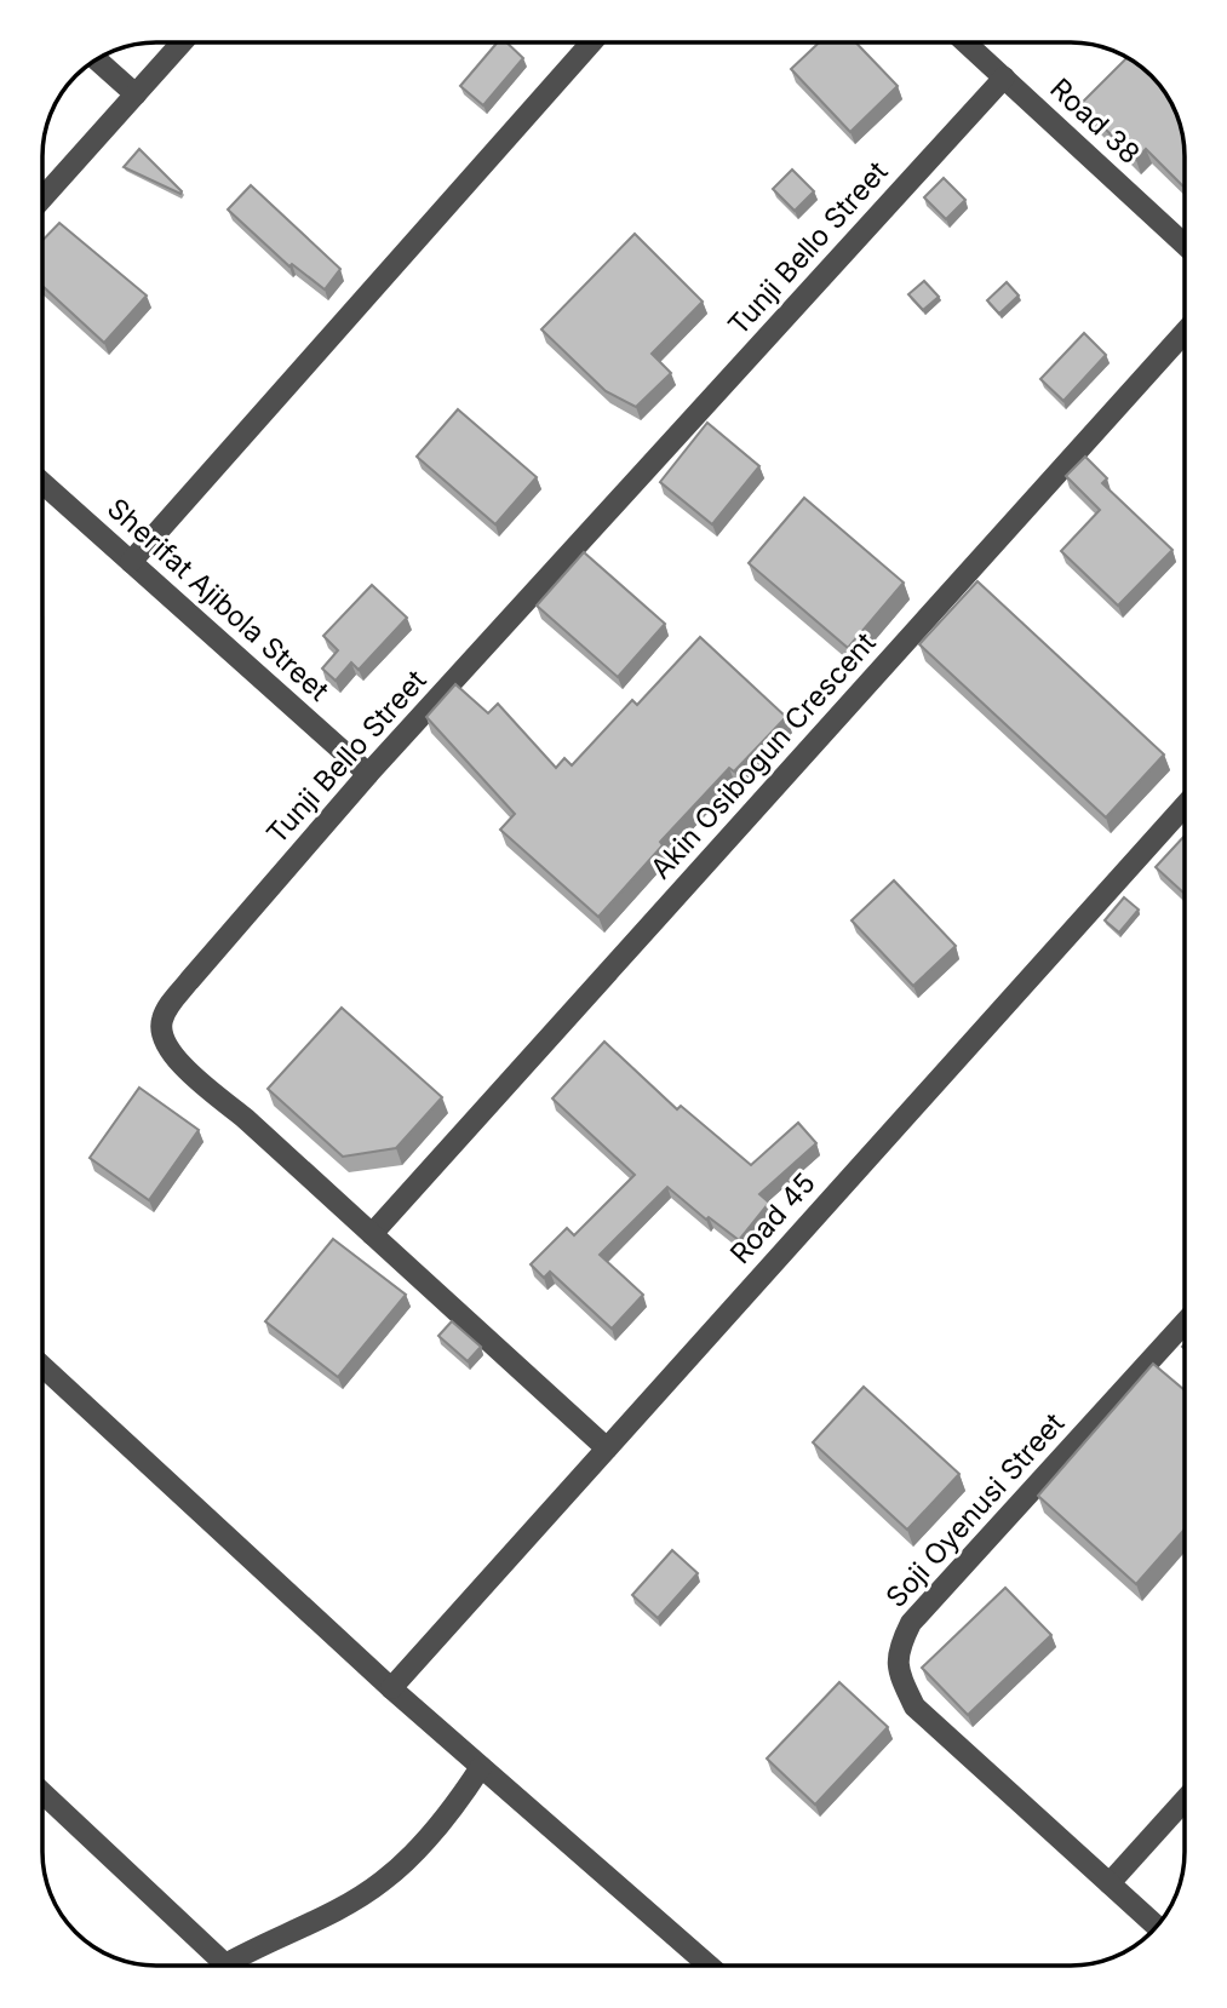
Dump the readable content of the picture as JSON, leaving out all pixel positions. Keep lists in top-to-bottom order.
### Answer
{
  "streets": {
    "street": [
      "Road 38",
      "Tunji Bello Street",
      "Sherifat Ajibola Street",
      "Akin Osibogun Crescent",
      "Road 45",
      "Soji Oyenusi Street"
    ]
  },
  "crossings": [
    ["Road 38", "Tunji Bello Street"],
    ["Tunji Bello Street", "Sherifat Ajibola Street"],
    ["Tunji Bello Street", "Akin Osibogun Crescent"],
    ["Tunji Bello Street", "Road 45"]
  ]
}
